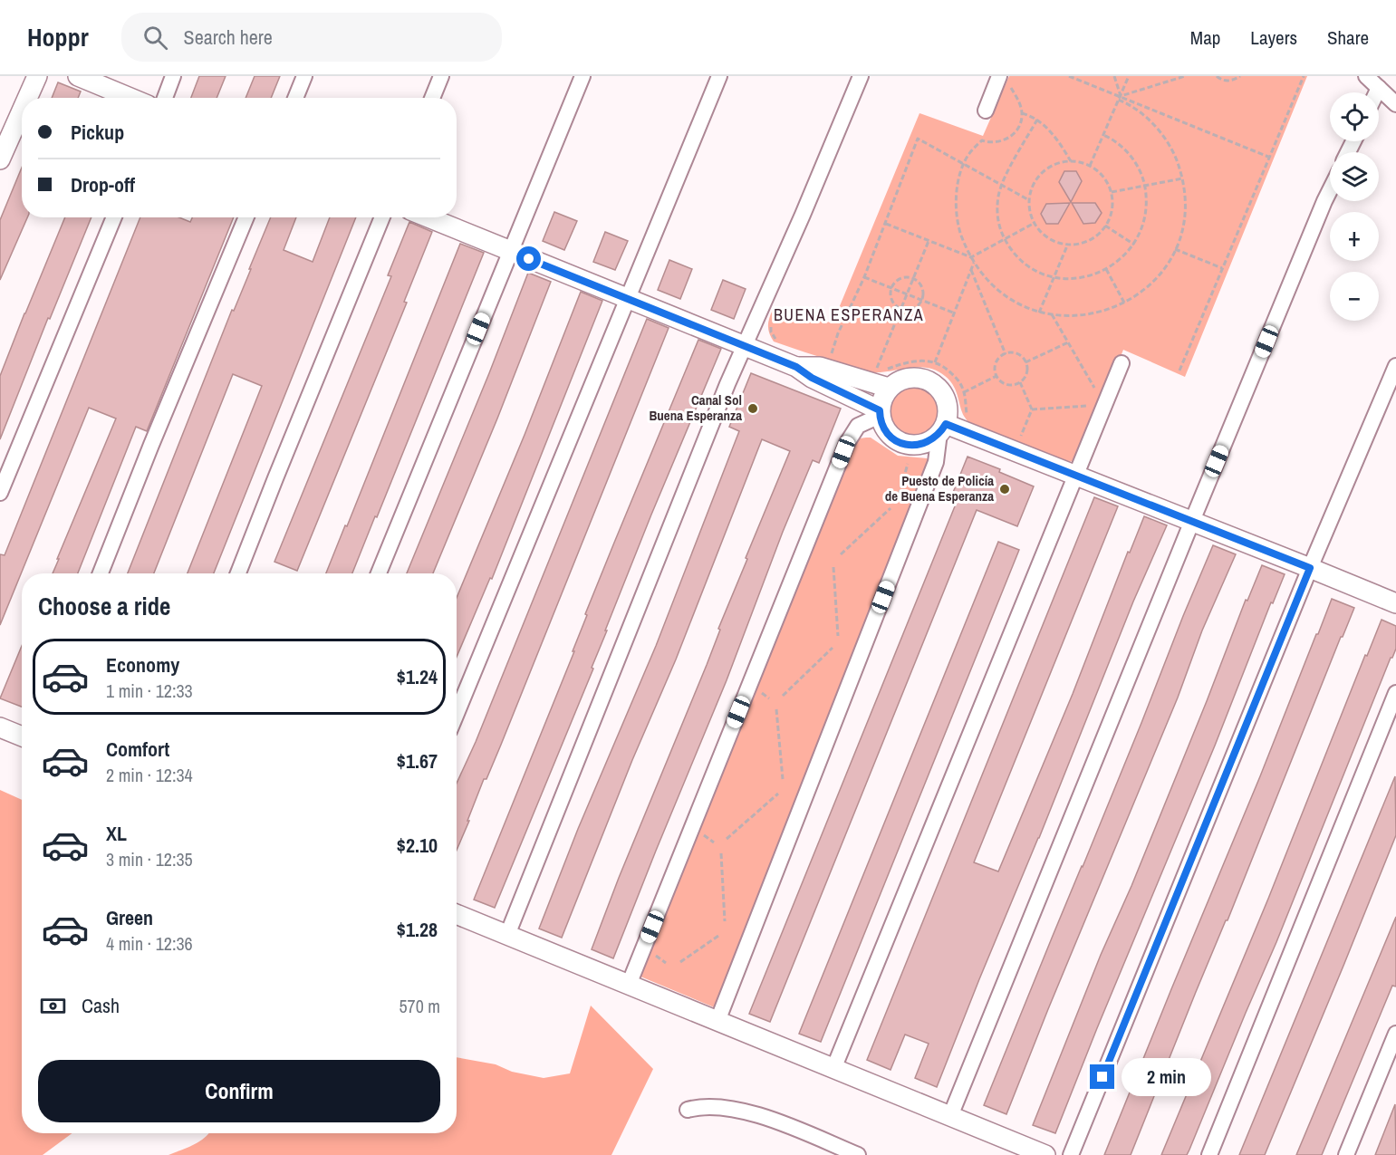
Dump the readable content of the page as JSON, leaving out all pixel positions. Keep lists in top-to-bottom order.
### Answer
{
  "districts": ["BUENA ESPERANZA"],
  "places": ["Canal Sol Buena Esperanza", "Puesto de Policía de Buena Esperanza"],
  "page": {
    "header": "Hoppr",
    "search": "Search here",
    "nav": ["Map", "Layers", "Share"],
    "map_buttons": ["+", "−"],
    "banner": ["Pickup", "Drop-off"],
    "heading": "Choose a ride",
    "list": [
      {
        "name": "Economy",
        "note": "1 min · 12:33",
        "value": "$1.24"
      },
      {
        "name": "Comfort",
        "note": "2 min · 12:34",
        "value": "$1.67"
      },
      {
        "name": "XL",
        "note": "3 min · 12:35",
        "value": "$2.10"
      },
      {
        "name": "Green",
        "note": "4 min · 12:36",
        "value": "$1.28"
      }
    ],
    "pay": ["Cash", "570 m"],
    "buttons": "Confirm",
    "bubble": "2 min"
  }
}
